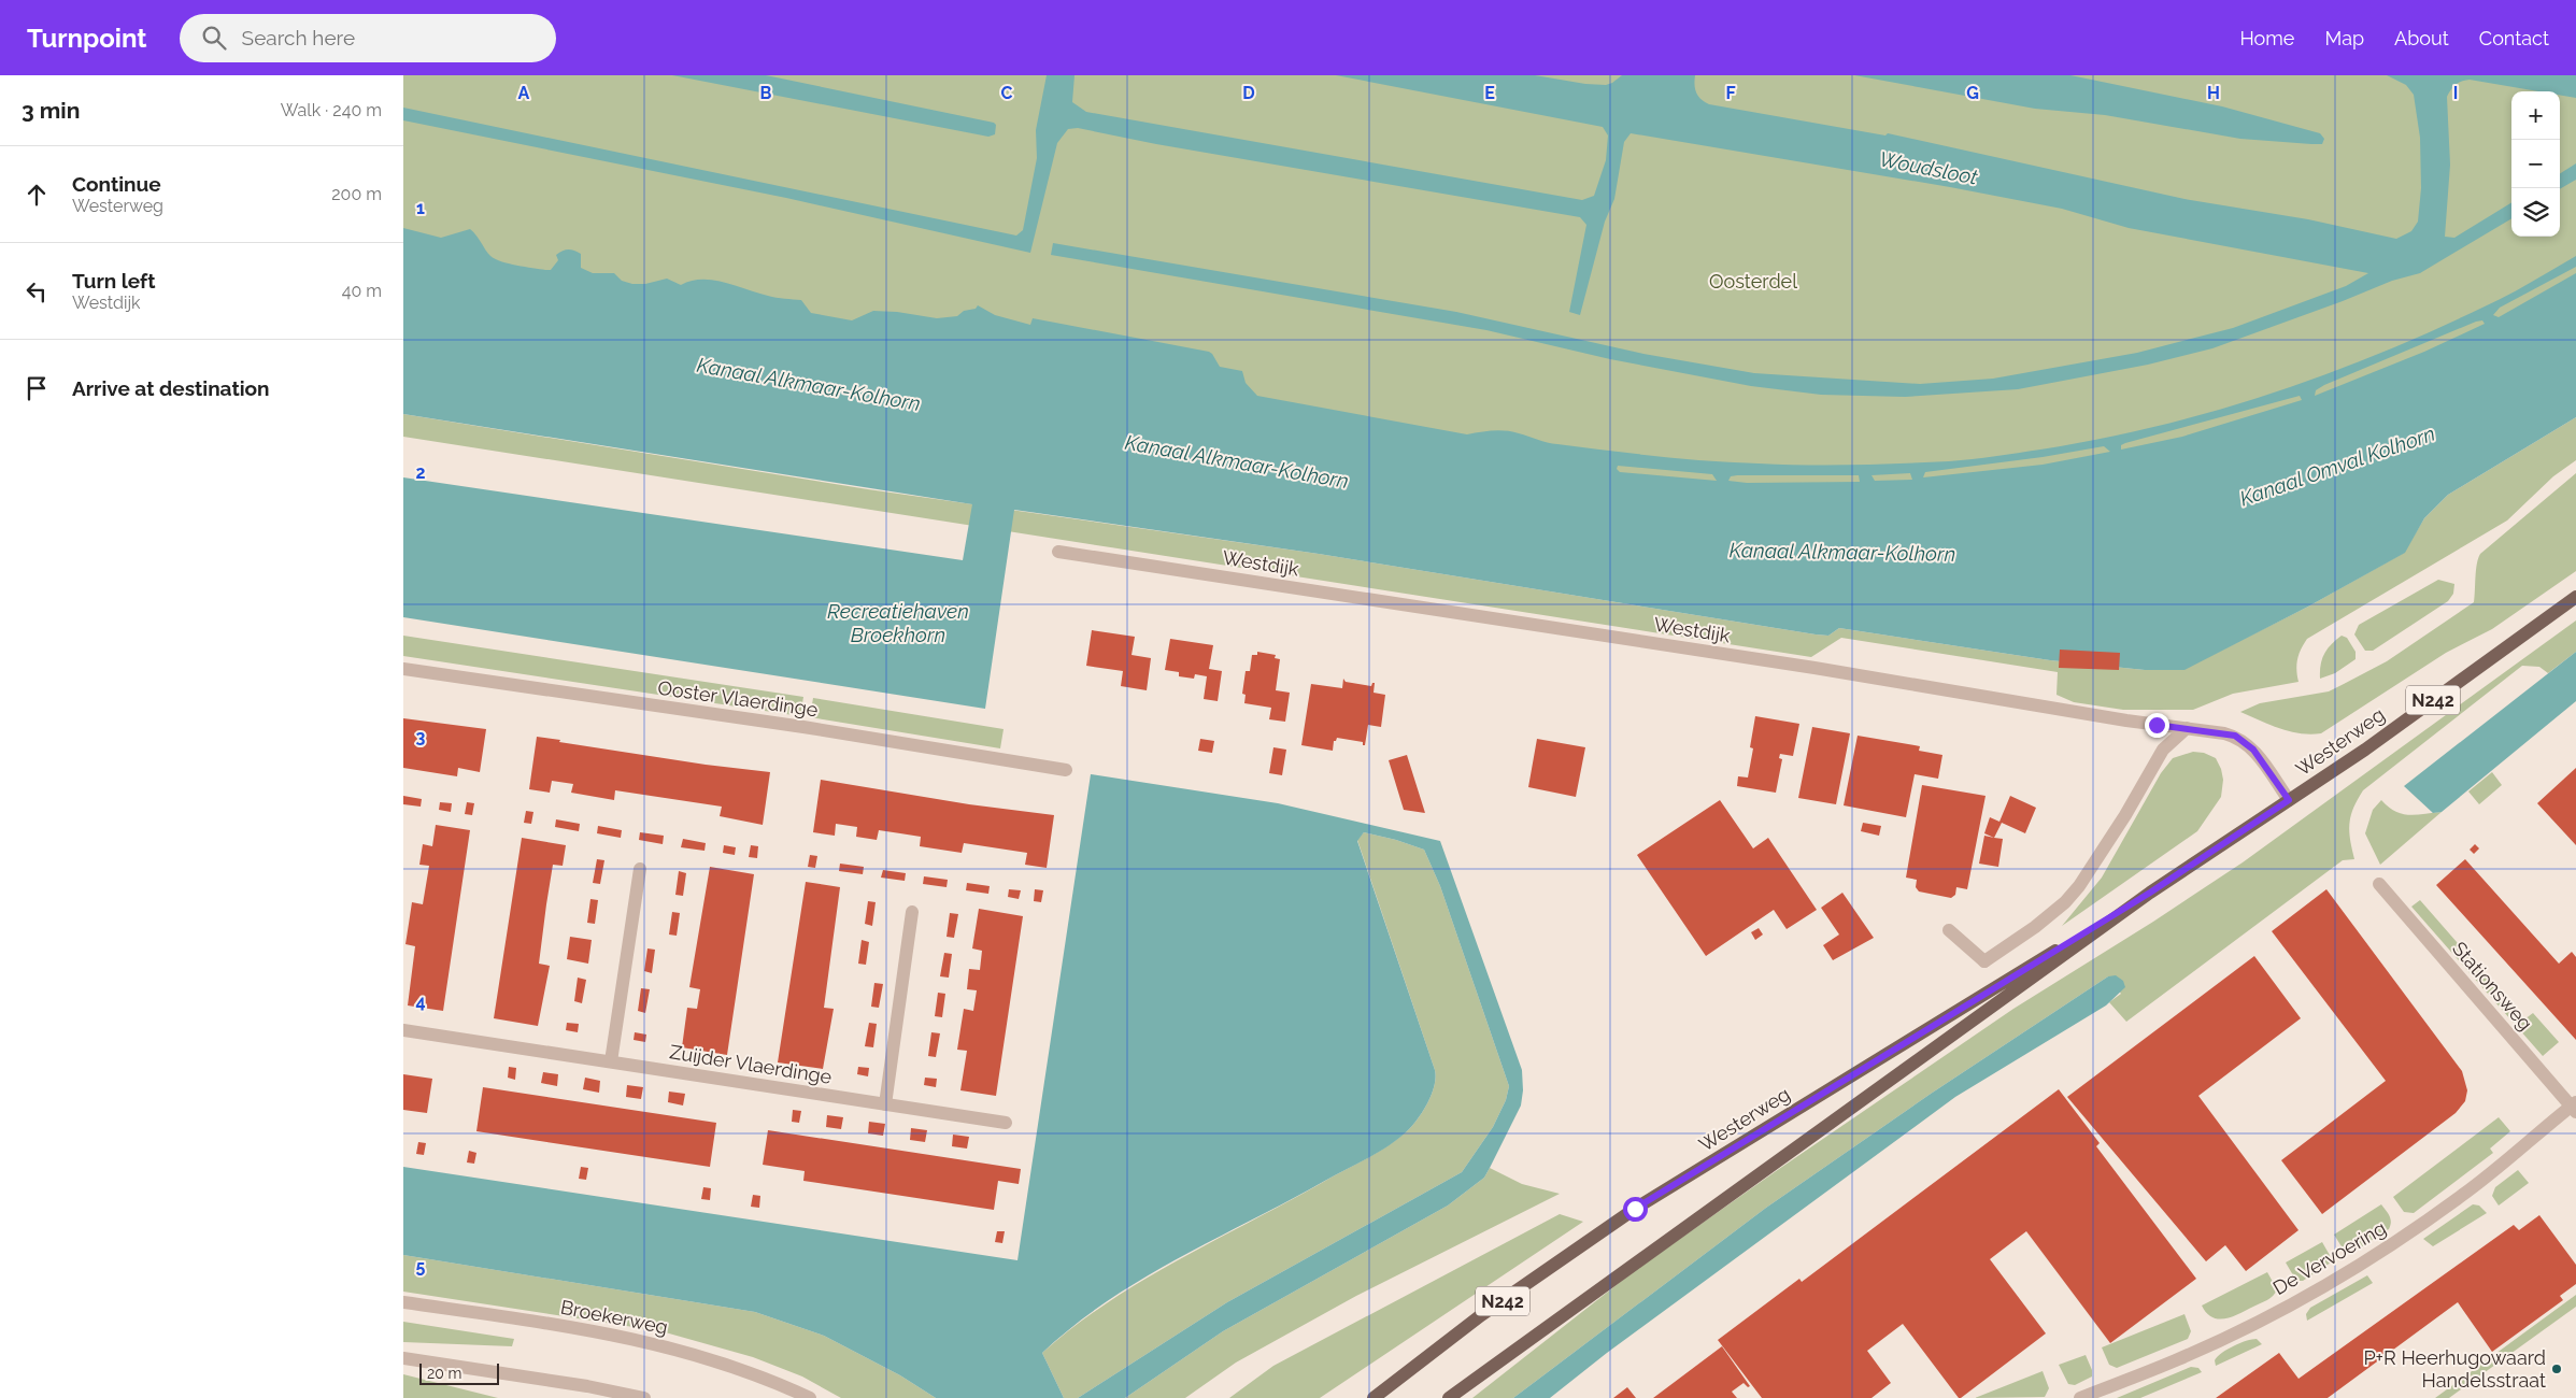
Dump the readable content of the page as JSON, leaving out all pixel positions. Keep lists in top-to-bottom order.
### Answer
{
  "streets": {
    "main road": ["N242", "Westerweg"],
    "street": [
      "Westdijk",
      "Ooster Vlaerdinge",
      "Stationsweg",
      "Zuijder Vlaerdinge",
      "De Vervoering",
      "Broekerweg"
    ]
  },
  "crossings": [
    ["Westdijk", "Westerweg"],
    ["Stationsweg", "De Vervoering"]
  ],
  "water": [
    "Woudsloot",
    "Kanaal Alkmaar-Kolhorn",
    "Kanaal Omval Kolhorn",
    "Recreatiehaven Broekhorn"
  ],
  "parks": ["Oosterdel"],
  "places": ["P+R Heerhugowaard Handelsstraat"],
  "scale_bar": "20 m",
  "page": {
    "header": "Turnpoint",
    "search": "Search here",
    "nav": [
      "Home",
      "Map",
      "About",
      "Contact"
    ],
    "heading": ["3 min", "Walk · 240 m"],
    "map_buttons": ["+", "−"],
    "list": [
      ["Continue", "Westerweg", "200 m"],
      ["Turn left", "Westdijk", "40 m"],
      "Arrive at destination"
    ],
    "scale": "20 m"
  },
  "grid": {
    "columns": [
      "A",
      "B",
      "C",
      "D",
      "E",
      "F",
      "G",
      "H",
      "I"
    ],
    "rows": [
      "1",
      "2",
      "3",
      "4",
      "5"
    ]
  }
}
